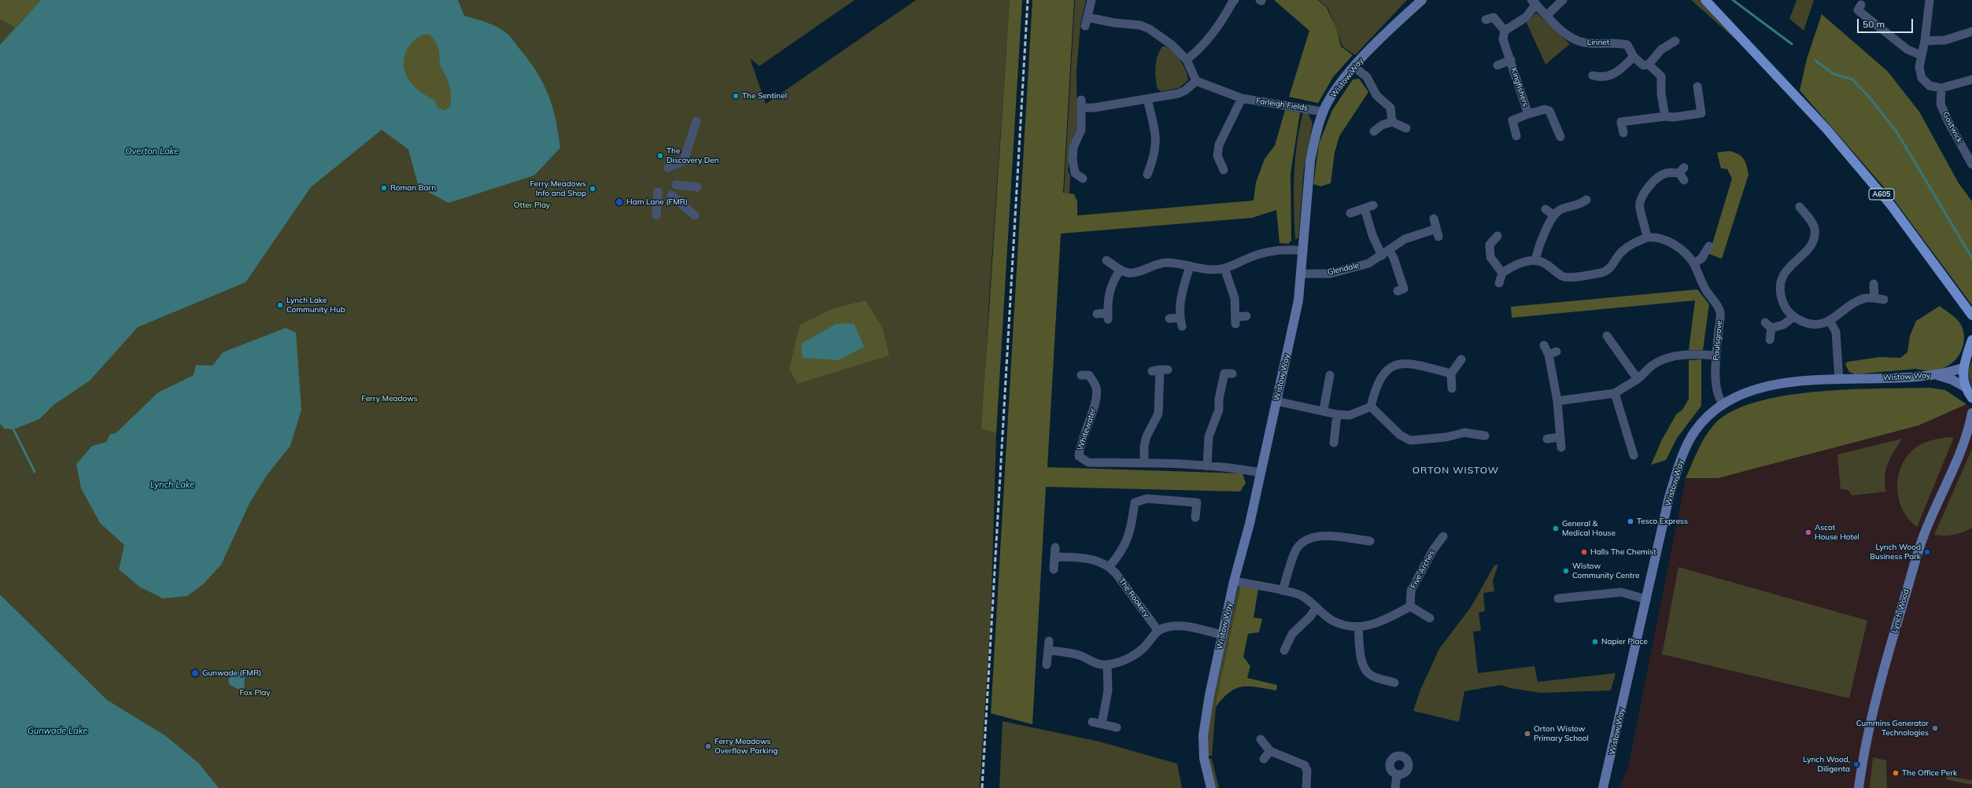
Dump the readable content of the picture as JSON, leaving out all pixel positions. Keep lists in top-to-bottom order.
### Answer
{
  "streets": {
    "main road": ["A605"],
    "street": [
      "Linnet",
      "Wistow Way",
      "Kingfishers",
      "Farleigh Fields",
      "Gostwick",
      "Glendale",
      "Paulsgrove",
      "Whitewater",
      "Five Arches",
      "The Rookery",
      "Lynch Wood"
    ]
  },
  "crossings": [
    ["Wistow Way", "Farleigh Fields"],
    ["Wistow Way", "Glendale"],
    ["Wistow Way", "Paulsgrove"],
    ["Wistow Way", "Whitewater"]
  ],
  "districts": ["ORTON WISTOW"],
  "water": ["Overton Lake", "Lynch Lake", "Gunwade Lake"],
  "parks": ["Otter Play", "Ferry Meadows", "Fox Play"],
  "places": [
    "The Sentinel",
    "The Discovery Den",
    "Roman Barn",
    "Ferry Meadows Info and Shop",
    "Ham Lane (FMR)",
    "Lynch Lake Community Hub",
    "Tesco Express",
    "General & Medical House",
    "Ascot House Hotel",
    "Halls The Chemist",
    "Lynch Wood Business Park",
    "Wistow Community Centre",
    "Napier Place",
    "Gunwade (FMR)",
    "Cummins Generator Technologies",
    "Orton Wistow Primary School",
    "Ferry Meadows Overflow Parking",
    "Lynch Wood, Diligenta",
    "The Office Perk"
  ],
  "scale_bar": "50 m"
}
